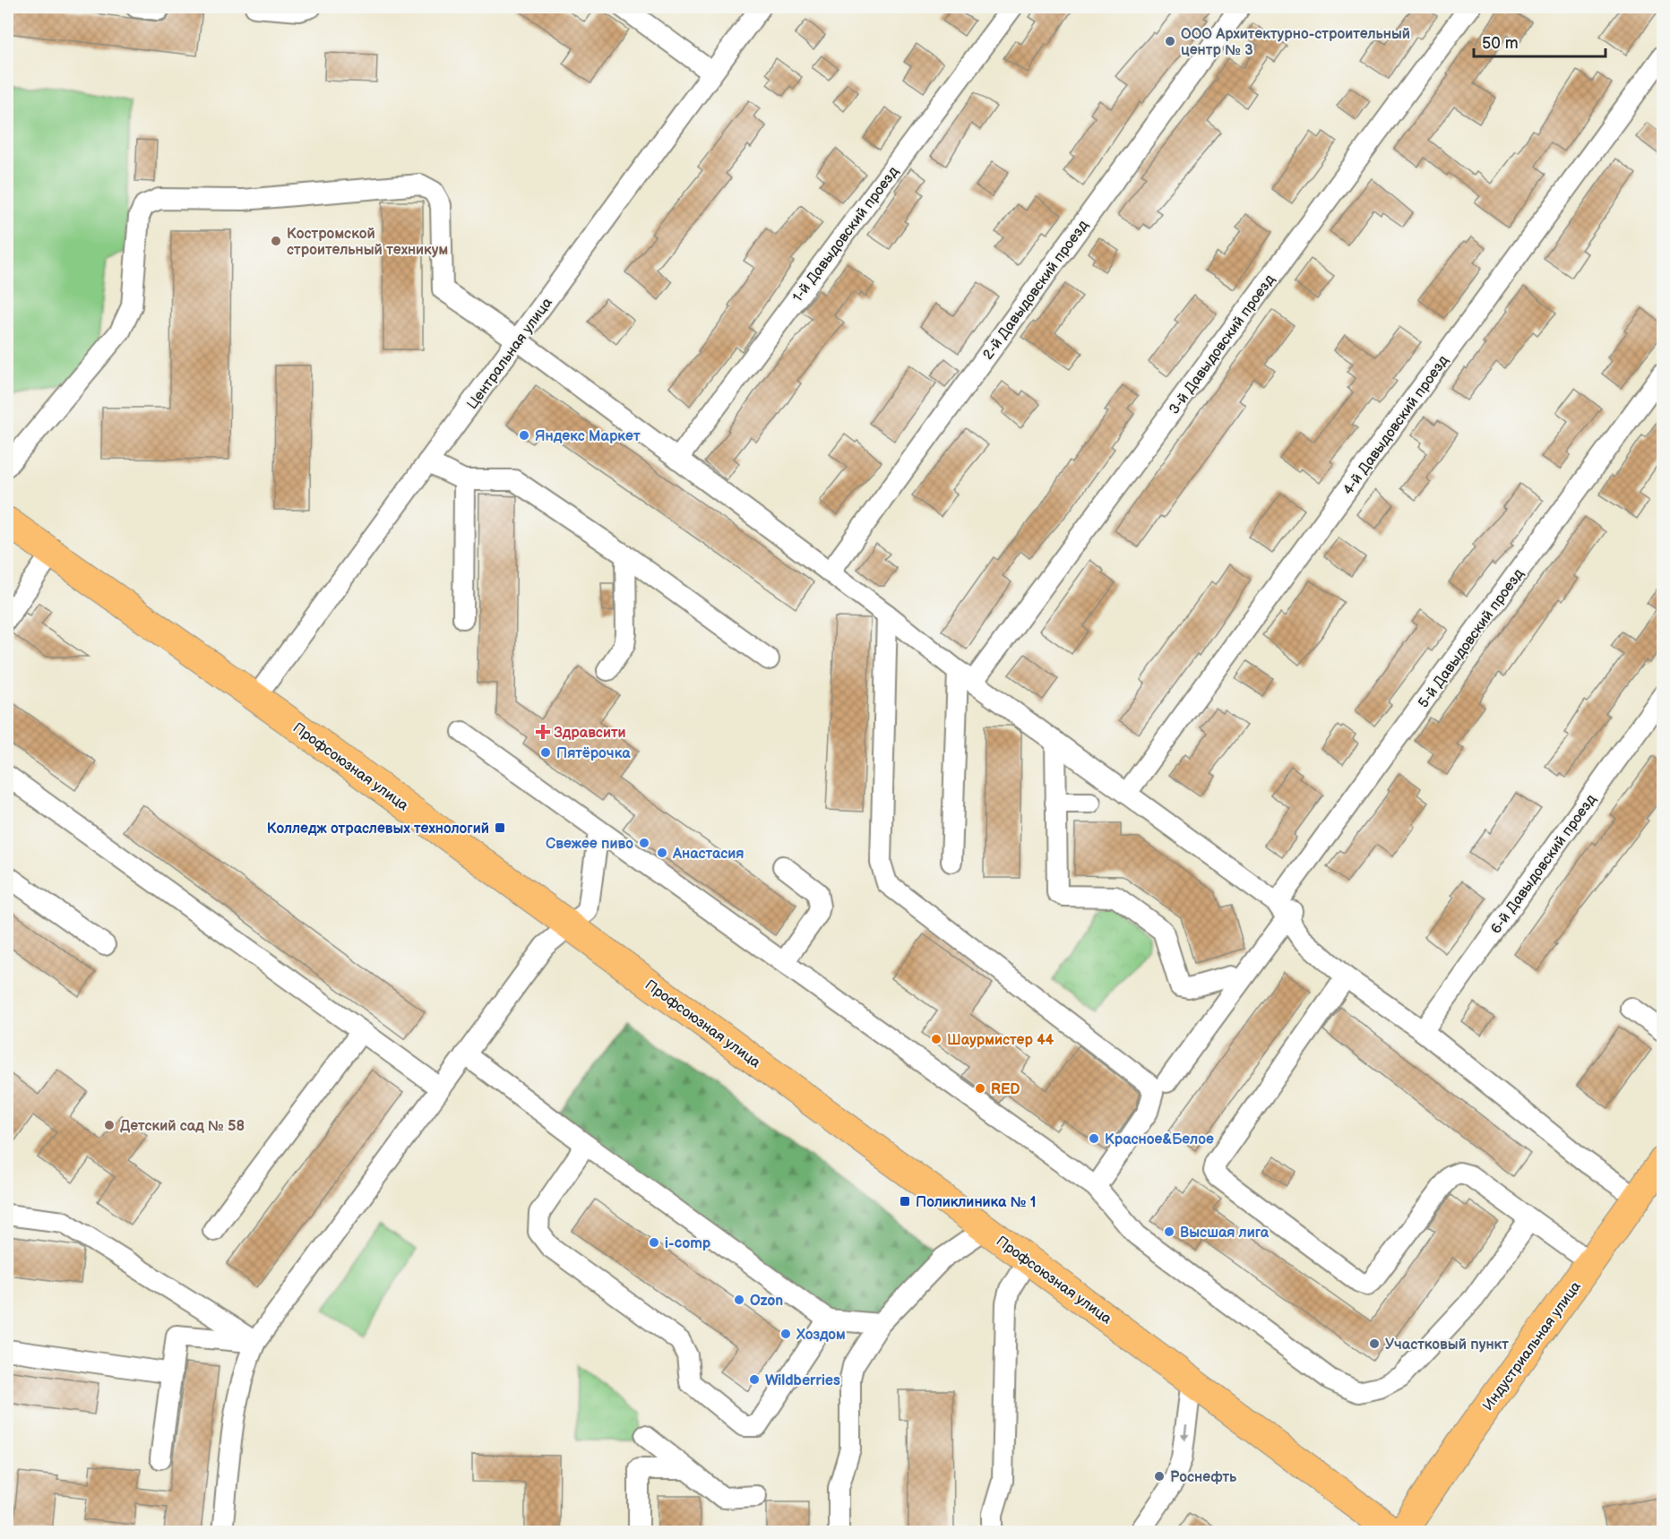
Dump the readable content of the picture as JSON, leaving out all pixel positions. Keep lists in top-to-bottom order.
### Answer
{
  "streets": {
    "highway": ["Профсоюзная улица", "Индустриальная улица"],
    "street": [
      "1-й Давыдовский проезд",
      "2-й Давыдовский проезд",
      "3-й Давыдовский проезд",
      "Центральная улица",
      "4-й Давыдовский проезд",
      "5-й Давыдовский проезд",
      "6-й Давыдовский проезд"
    ]
  },
  "crossings": [
    ["Центральная улица", "Профсоюзная улица"]
  ],
  "places": {
    "other": [
      "ООО Архитектурно-строительный центр № 3",
      "Костромской строительный техникум",
      "Яндекс Маркет",
      "Пятёрочка",
      "Свежее пиво",
      "Анастасия",
      "Шаурмистер 44",
      "RED",
      "Детский сад № 58",
      "Красное&Белое",
      "Высшая лига",
      "i-comp",
      "Ozon",
      "Хоздом",
      "Участковый пункт",
      "Wildberries",
      "Роснефть"
    ],
    "health": ["Здравсити"],
    "transit": ["Колледж отраслевых технологий", "Поликлиника № 1"]
  },
  "scale_bar": "50 m"
}
